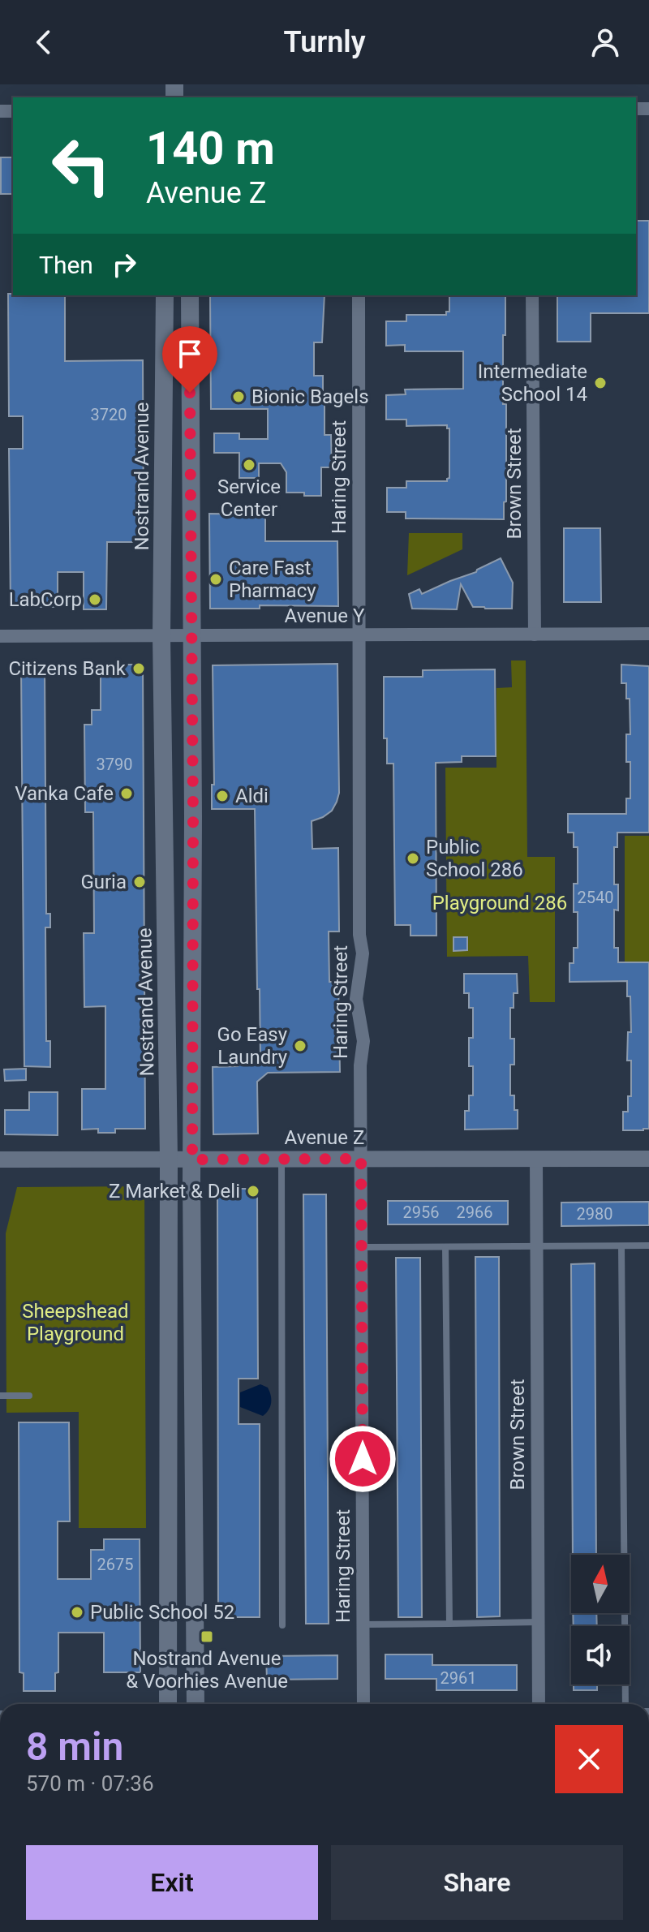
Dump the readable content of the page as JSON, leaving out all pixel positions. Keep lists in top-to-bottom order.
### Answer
{
  "streets": {
    "main road": ["Nostrand Avenue"],
    "street": [
      "Haring Street",
      "Brown Street",
      "Avenue Y",
      "Avenue Z"
    ]
  },
  "crossings": [
    ["Nostrand Avenue", "Avenue Y"],
    ["Nostrand Avenue", "Avenue Z"],
    ["Haring Street", "Avenue Y"],
    ["Haring Street", "Avenue Z"],
    ["Brown Street", "Avenue Y"],
    ["Brown Street", "Avenue Z"]
  ],
  "parks": ["Playground 286", "Sheepshead Playground"],
  "places": {
    "other": [
      "Intermediate School 14",
      "Bionic Bagels",
      "Service Center",
      "Care Fast Pharmacy",
      "LabCorp",
      "Citizens Bank",
      "Vanka Cafe",
      "Aldi",
      "Public School 286",
      "Guria",
      "Go Easy Laundry",
      "Z Market & Deli",
      "Public School 52"
    ],
    "transit": ["Nostrand Avenue & Voorhies Avenue"]
  },
  "house_numbers": [
    "3720",
    "3790",
    "2540",
    "2956",
    "2966",
    "2980",
    "2675",
    "2961"
  ],
  "north": "top",
  "page": {
    "header": "Turnly",
    "turn": ["140 m", "Avenue Z"],
    "then": "Then",
    "heading": ["8 min", "570 m · 07:36"],
    "buttons": ["Exit", "Share"]
  }
}
